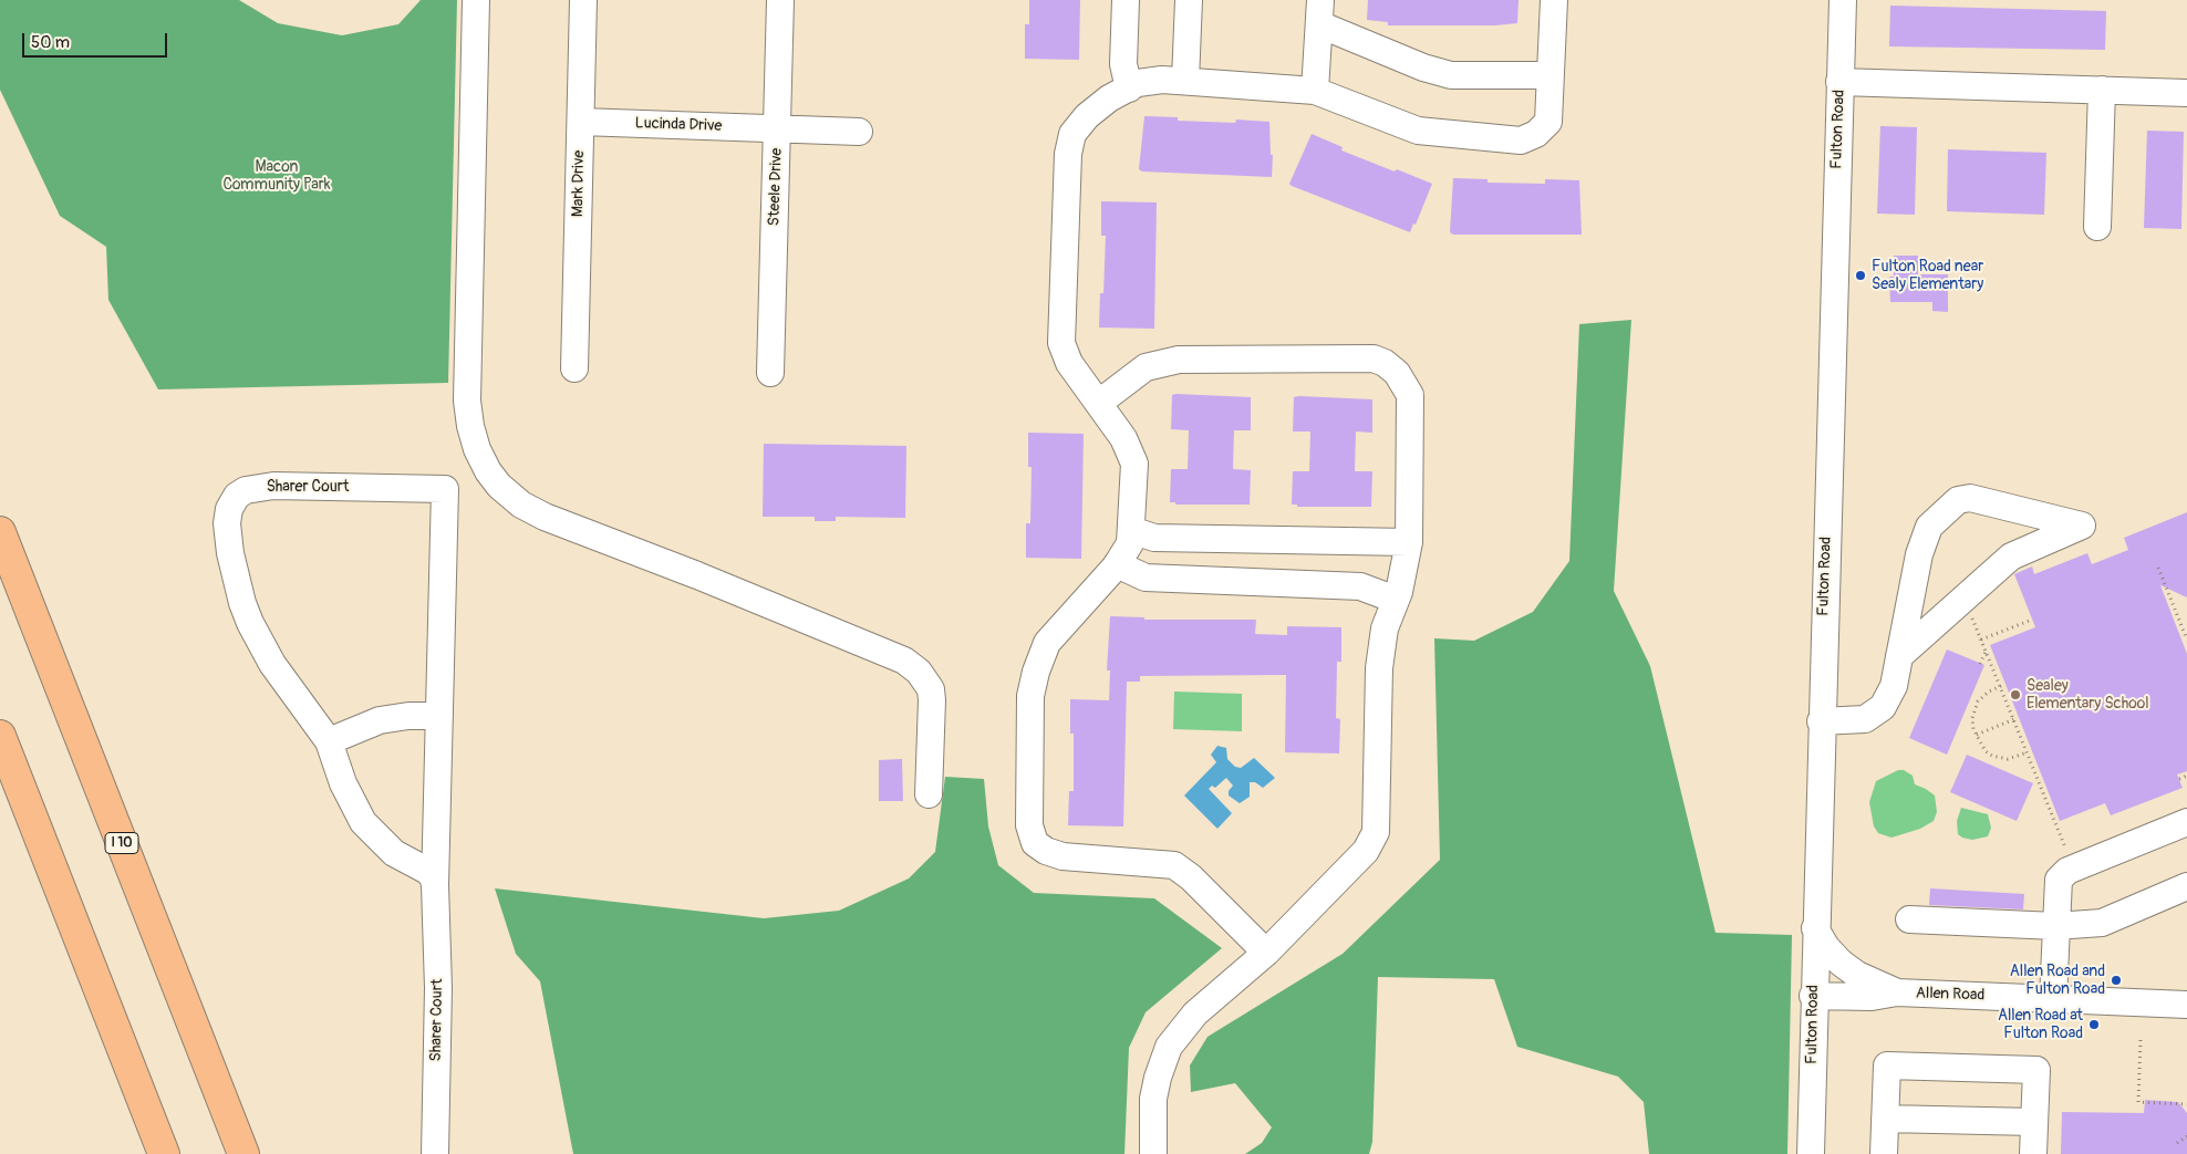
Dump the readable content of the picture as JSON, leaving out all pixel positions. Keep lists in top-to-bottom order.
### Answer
{
  "streets": {
    "highway": ["I 10"],
    "street": [
      "Lucinda Drive",
      "Fulton Road",
      "Mark Drive",
      "Steele Drive",
      "Sharer Court",
      "Allen Road"
    ]
  },
  "crossings": [
    ["Lucinda Drive", "Mark Drive"],
    ["Lucinda Drive", "Steele Drive"],
    ["Fulton Road", "Allen Road"]
  ],
  "parks": ["Macon Community Park"],
  "places": [
    "Fulton Road near Sealy Elementary",
    "Sealey Elementary School",
    "Allen Road and Fulton Road",
    "Allen Road at Fulton Road"
  ],
  "scale_bar": "50 m"
}
